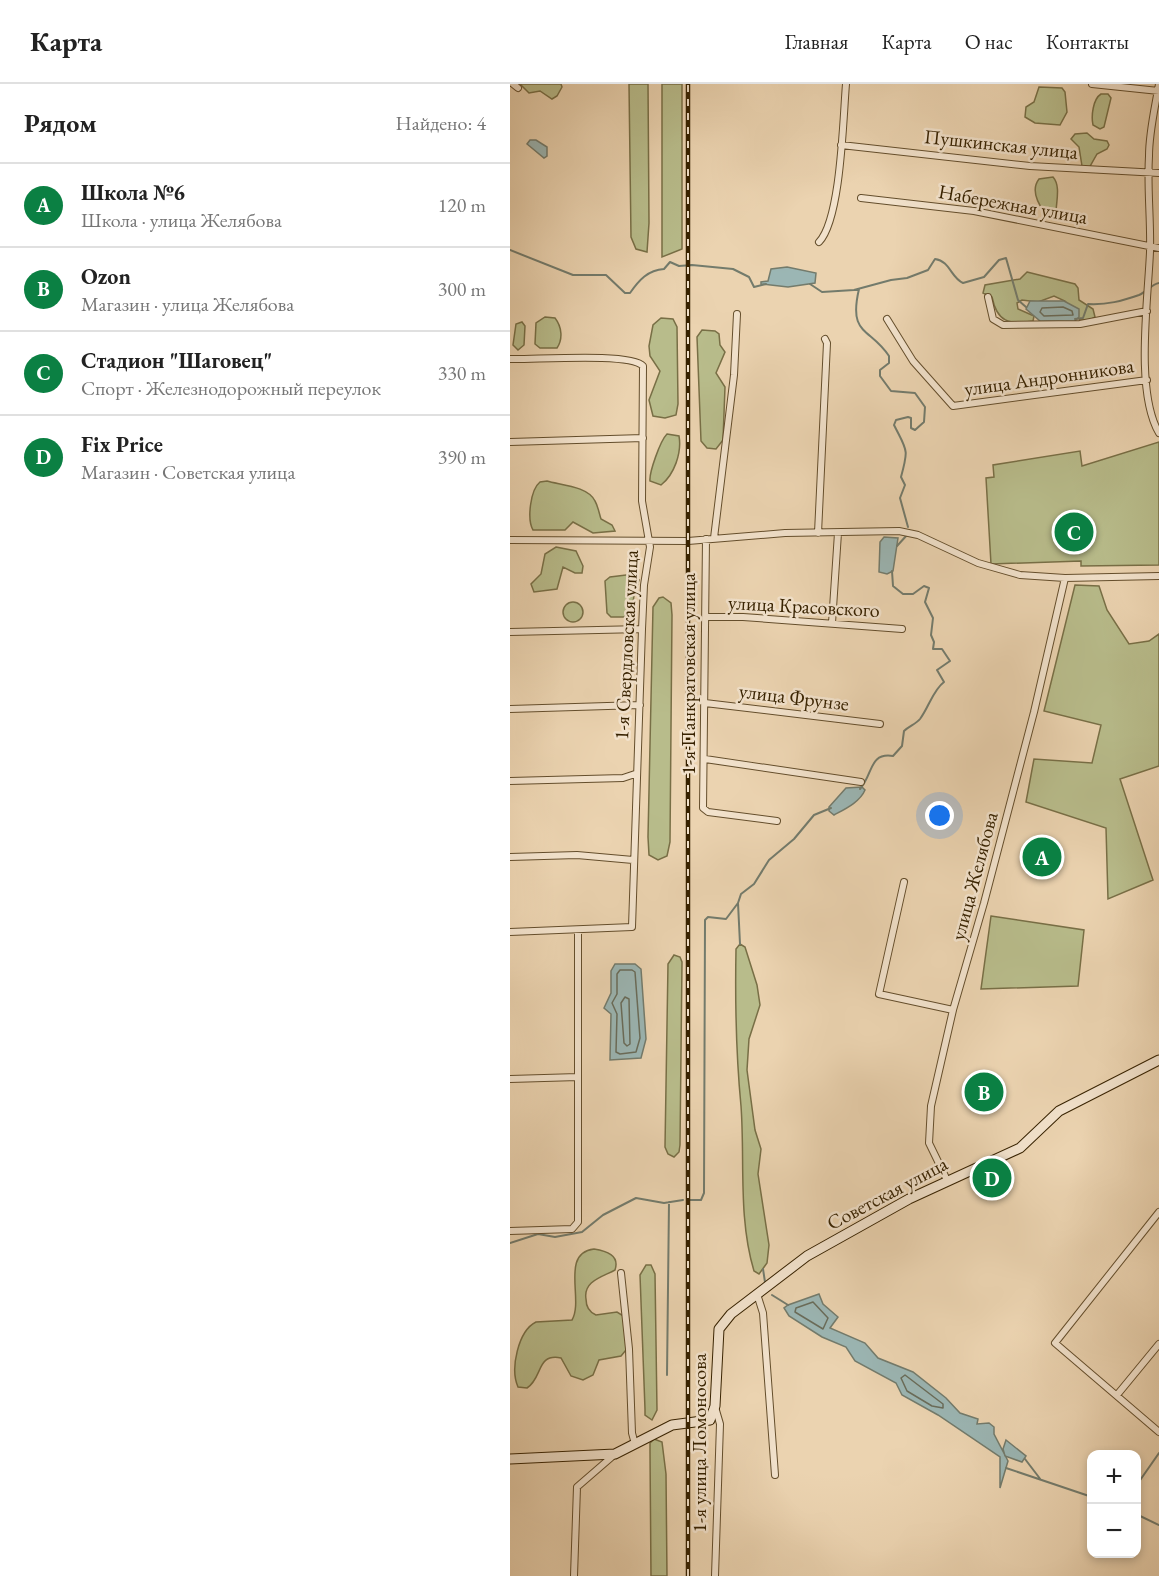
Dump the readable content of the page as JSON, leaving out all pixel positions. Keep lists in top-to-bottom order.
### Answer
{
  "streets": {
    "street": [
      "Пушкинская улица",
      "Набережная улица",
      "улица Андронникова",
      "улица Красовского",
      "1-я Свердловская улица",
      "1-я Панкратовская улица",
      "улица Фрунзе",
      "улица Желябова",
      "Советская улица",
      "1-я улица Ломоносова"
    ]
  },
  "crossings": [
    ["улица Красовского", "1-я Панкратовская улица"],
    ["1-я Панкратовская улица", "улица Фрунзе"],
    ["улица Желябова", "Советская улица"],
    ["Советская улица", "1-я улица Ломоносова"]
  ],
  "page": {
    "header": "Карта",
    "nav": [
      "Главная",
      "Карта",
      "О нас",
      "Контакты"
    ],
    "heading": ["Рядом", "Найдено: 4"],
    "list": [
      {
        "mark": "A",
        "name": "Школа №6",
        "note": "Школа · улица Желябова",
        "value": "120 m"
      },
      {
        "mark": "B",
        "name": "Ozon",
        "note": "Магазин · улица Желябова",
        "value": "300 m"
      },
      {
        "mark": "C",
        "name": "Стадион \"Шаговец\"",
        "note": "Спорт · Железнодорожный переулок",
        "value": "330 m"
      },
      {
        "mark": "D",
        "name": "Fix Price",
        "note": "Магазин · Советская улица",
        "value": "390 m"
      }
    ],
    "pins": [
      "C",
      "A",
      "B",
      "D"
    ],
    "map_buttons": ["+", "−"]
  }
}
